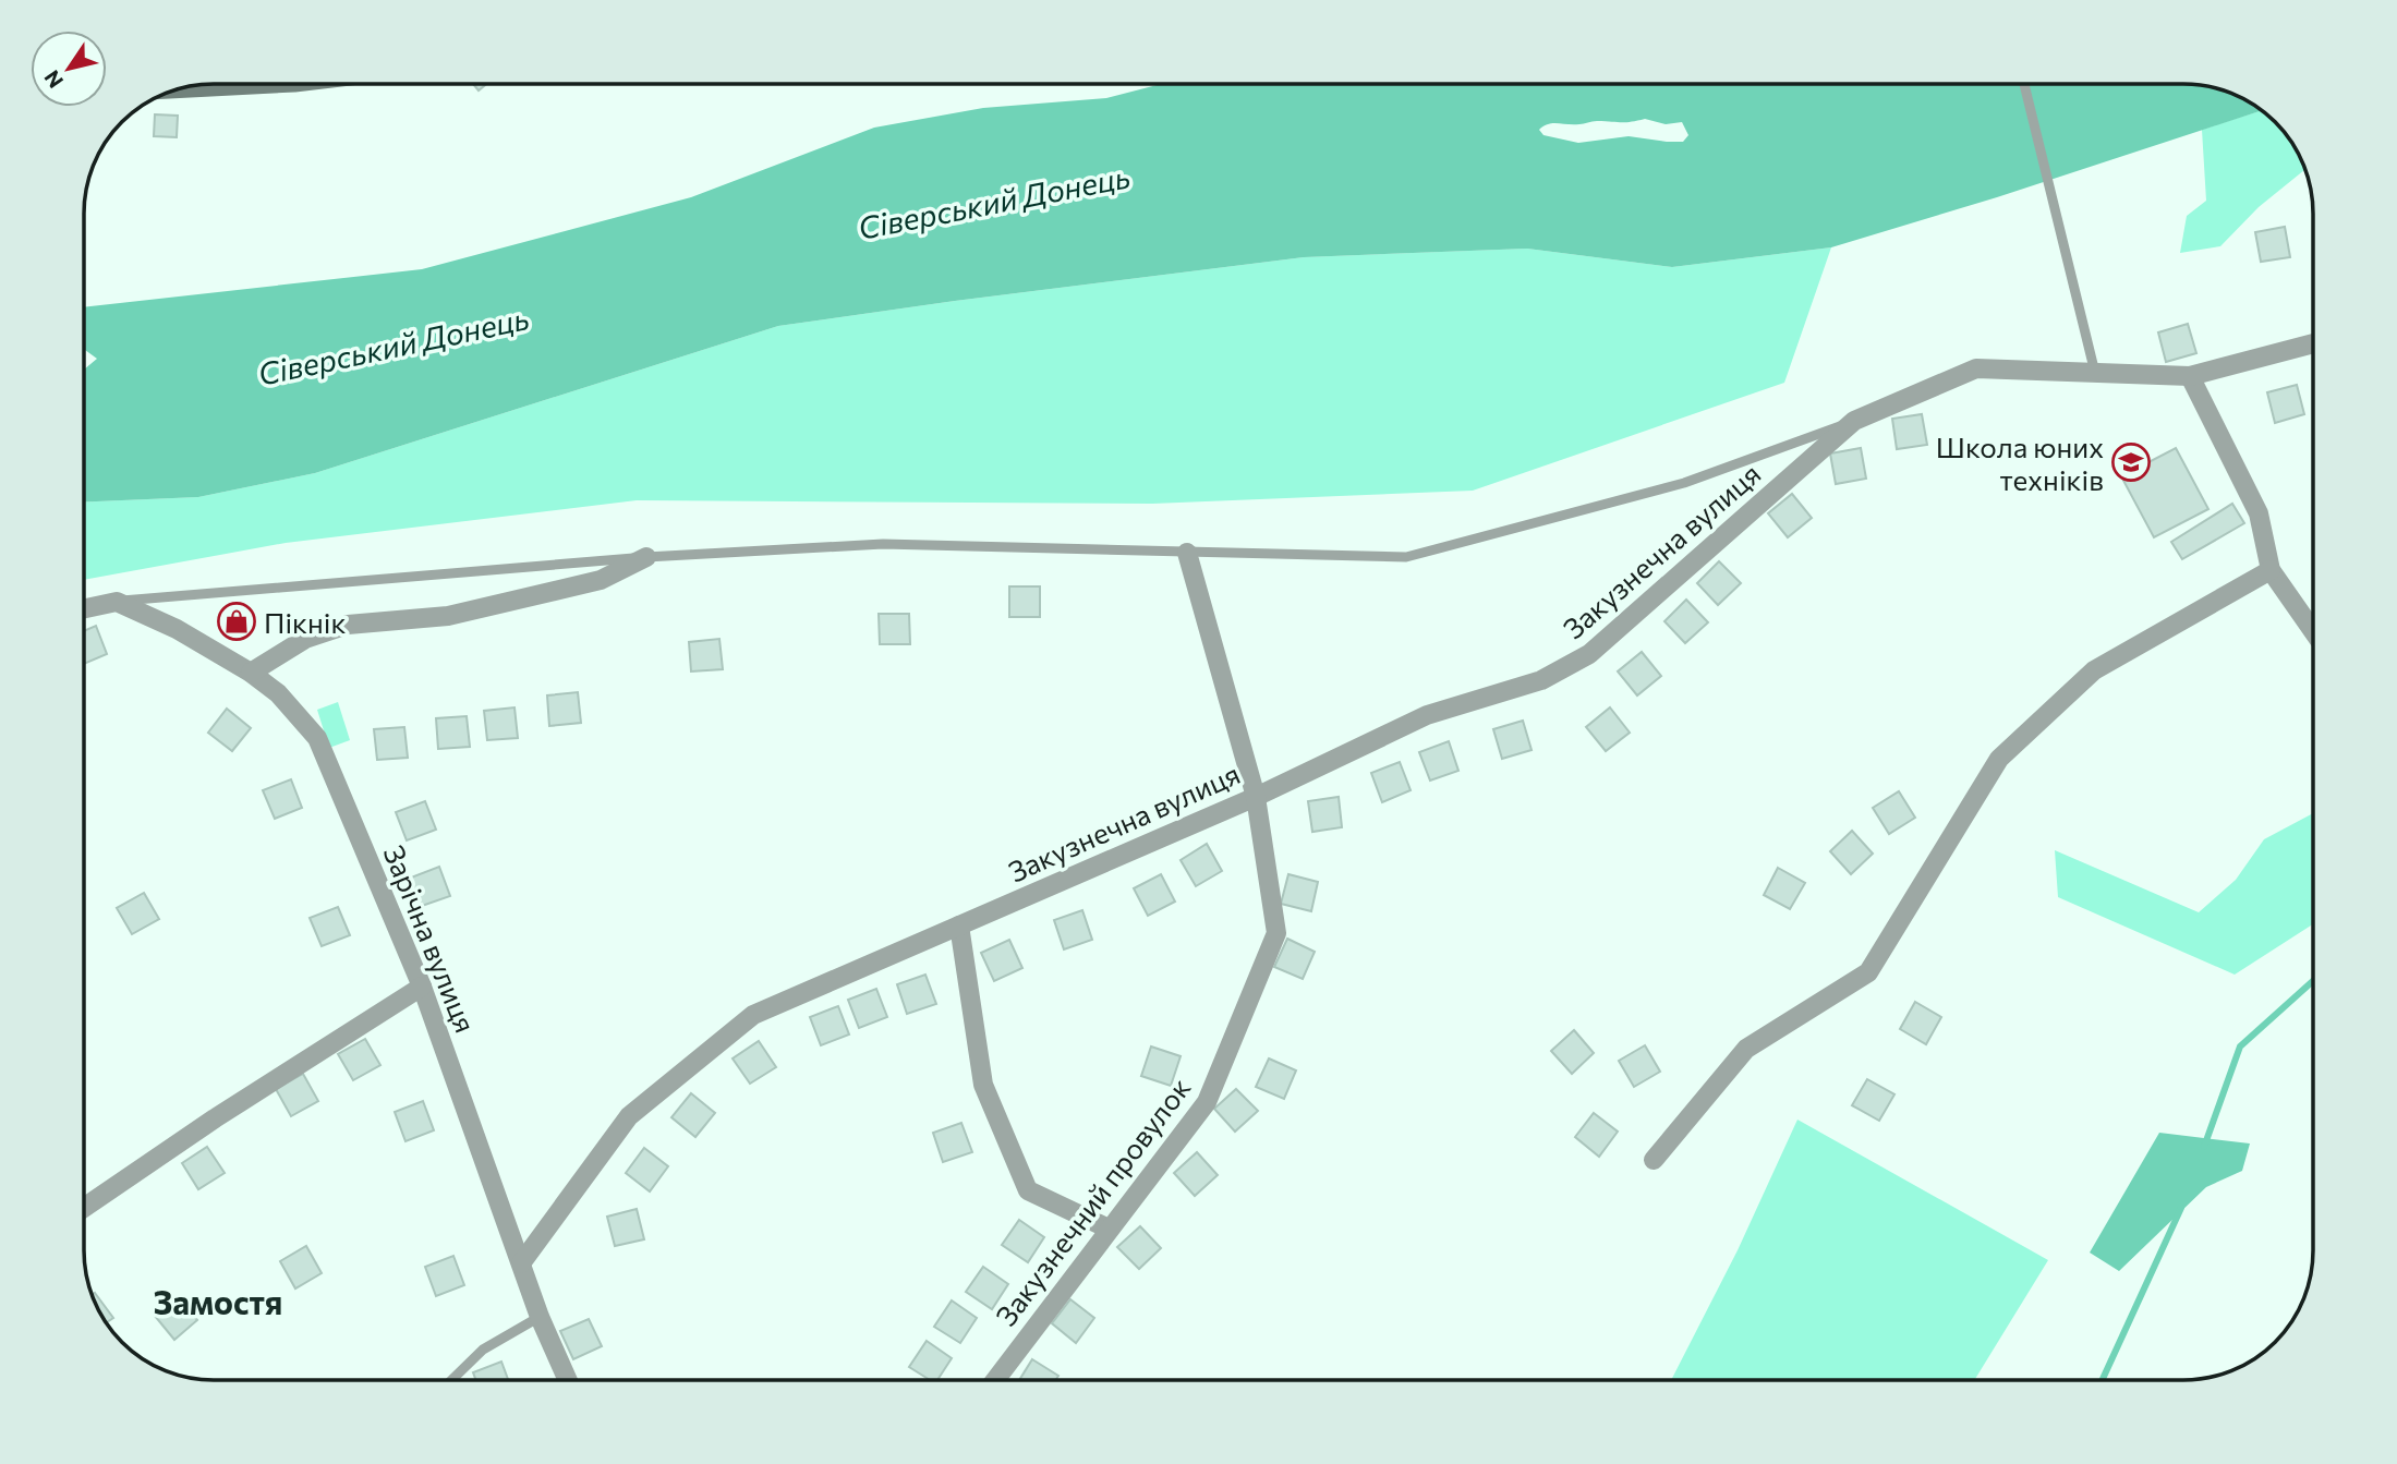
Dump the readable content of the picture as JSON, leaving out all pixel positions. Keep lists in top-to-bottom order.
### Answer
{
  "streets": {
    "street": ["Закузнечна вулиця", "Зарічна вулиця", "Закузнечний провулок"]
  },
  "crossings": [
    ["Закузнечна вулиця", "Зарічна вулиця"],
    ["Закузнечна вулиця", "Закузнечний провулок"]
  ],
  "districts": ["Замостя"],
  "water": ["Сіверський Донець"],
  "places": {
    "school or university": ["Школа юних техніків"],
    "shop": ["Пікнік"]
  },
  "north": "bottom left"
}
